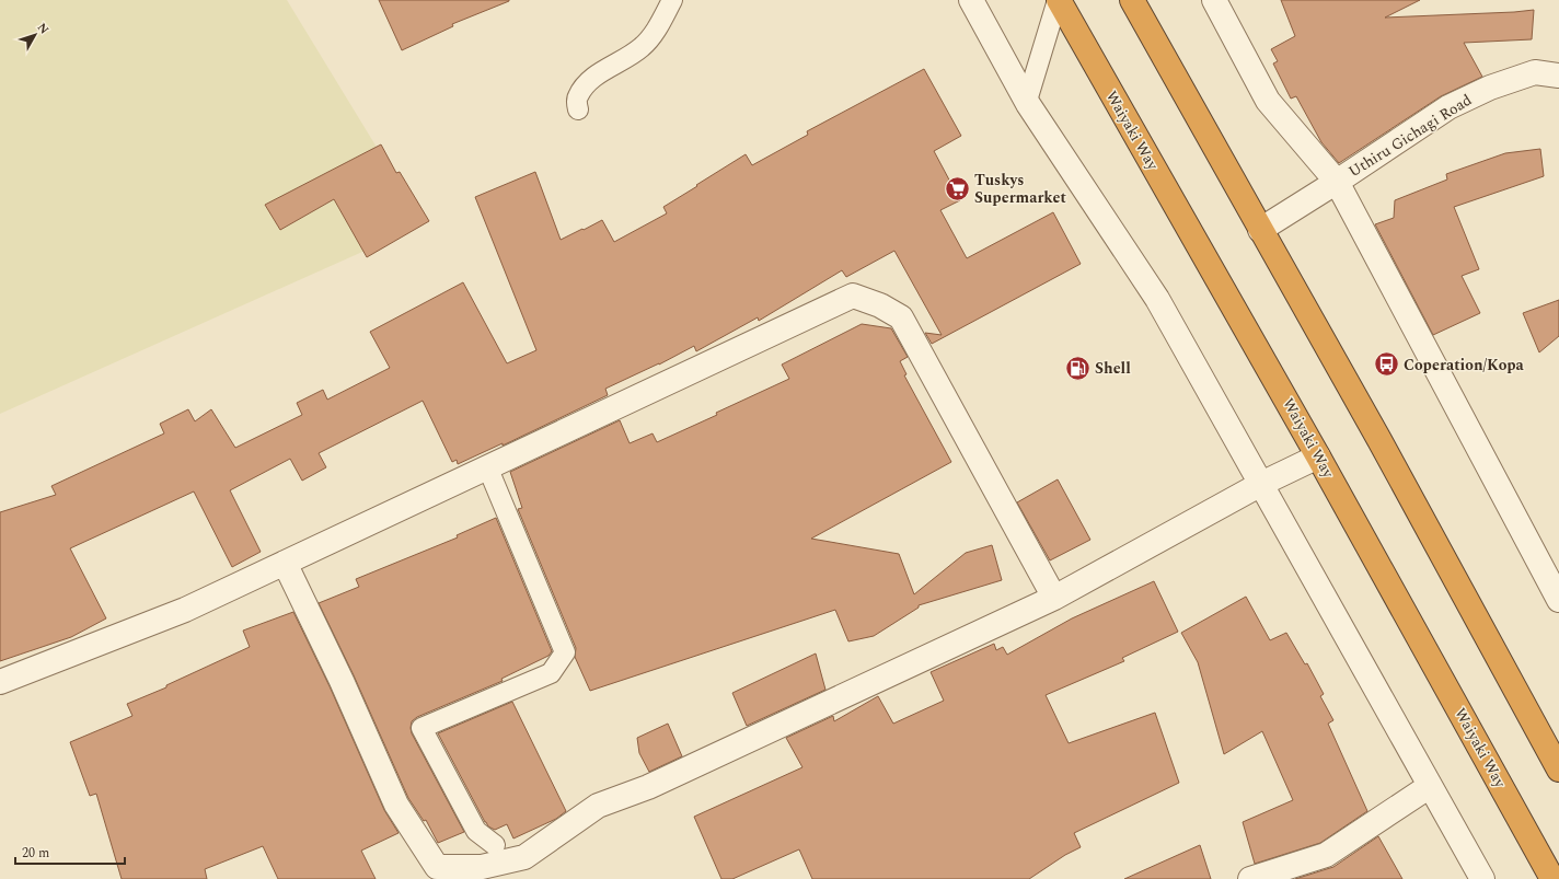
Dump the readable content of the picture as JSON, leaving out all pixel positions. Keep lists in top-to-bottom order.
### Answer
{
  "streets": {
    "highway": ["Waiyaki Way"],
    "street": ["Uthiru Gichagi Road"]
  },
  "places": {
    "supermarket": ["Tuskys Supermarket"],
    "bus stop": ["Coperation/Kopa"],
    "fuel station": ["Shell"]
  },
  "scale_bar": "20 m",
  "north": "top right"
}
